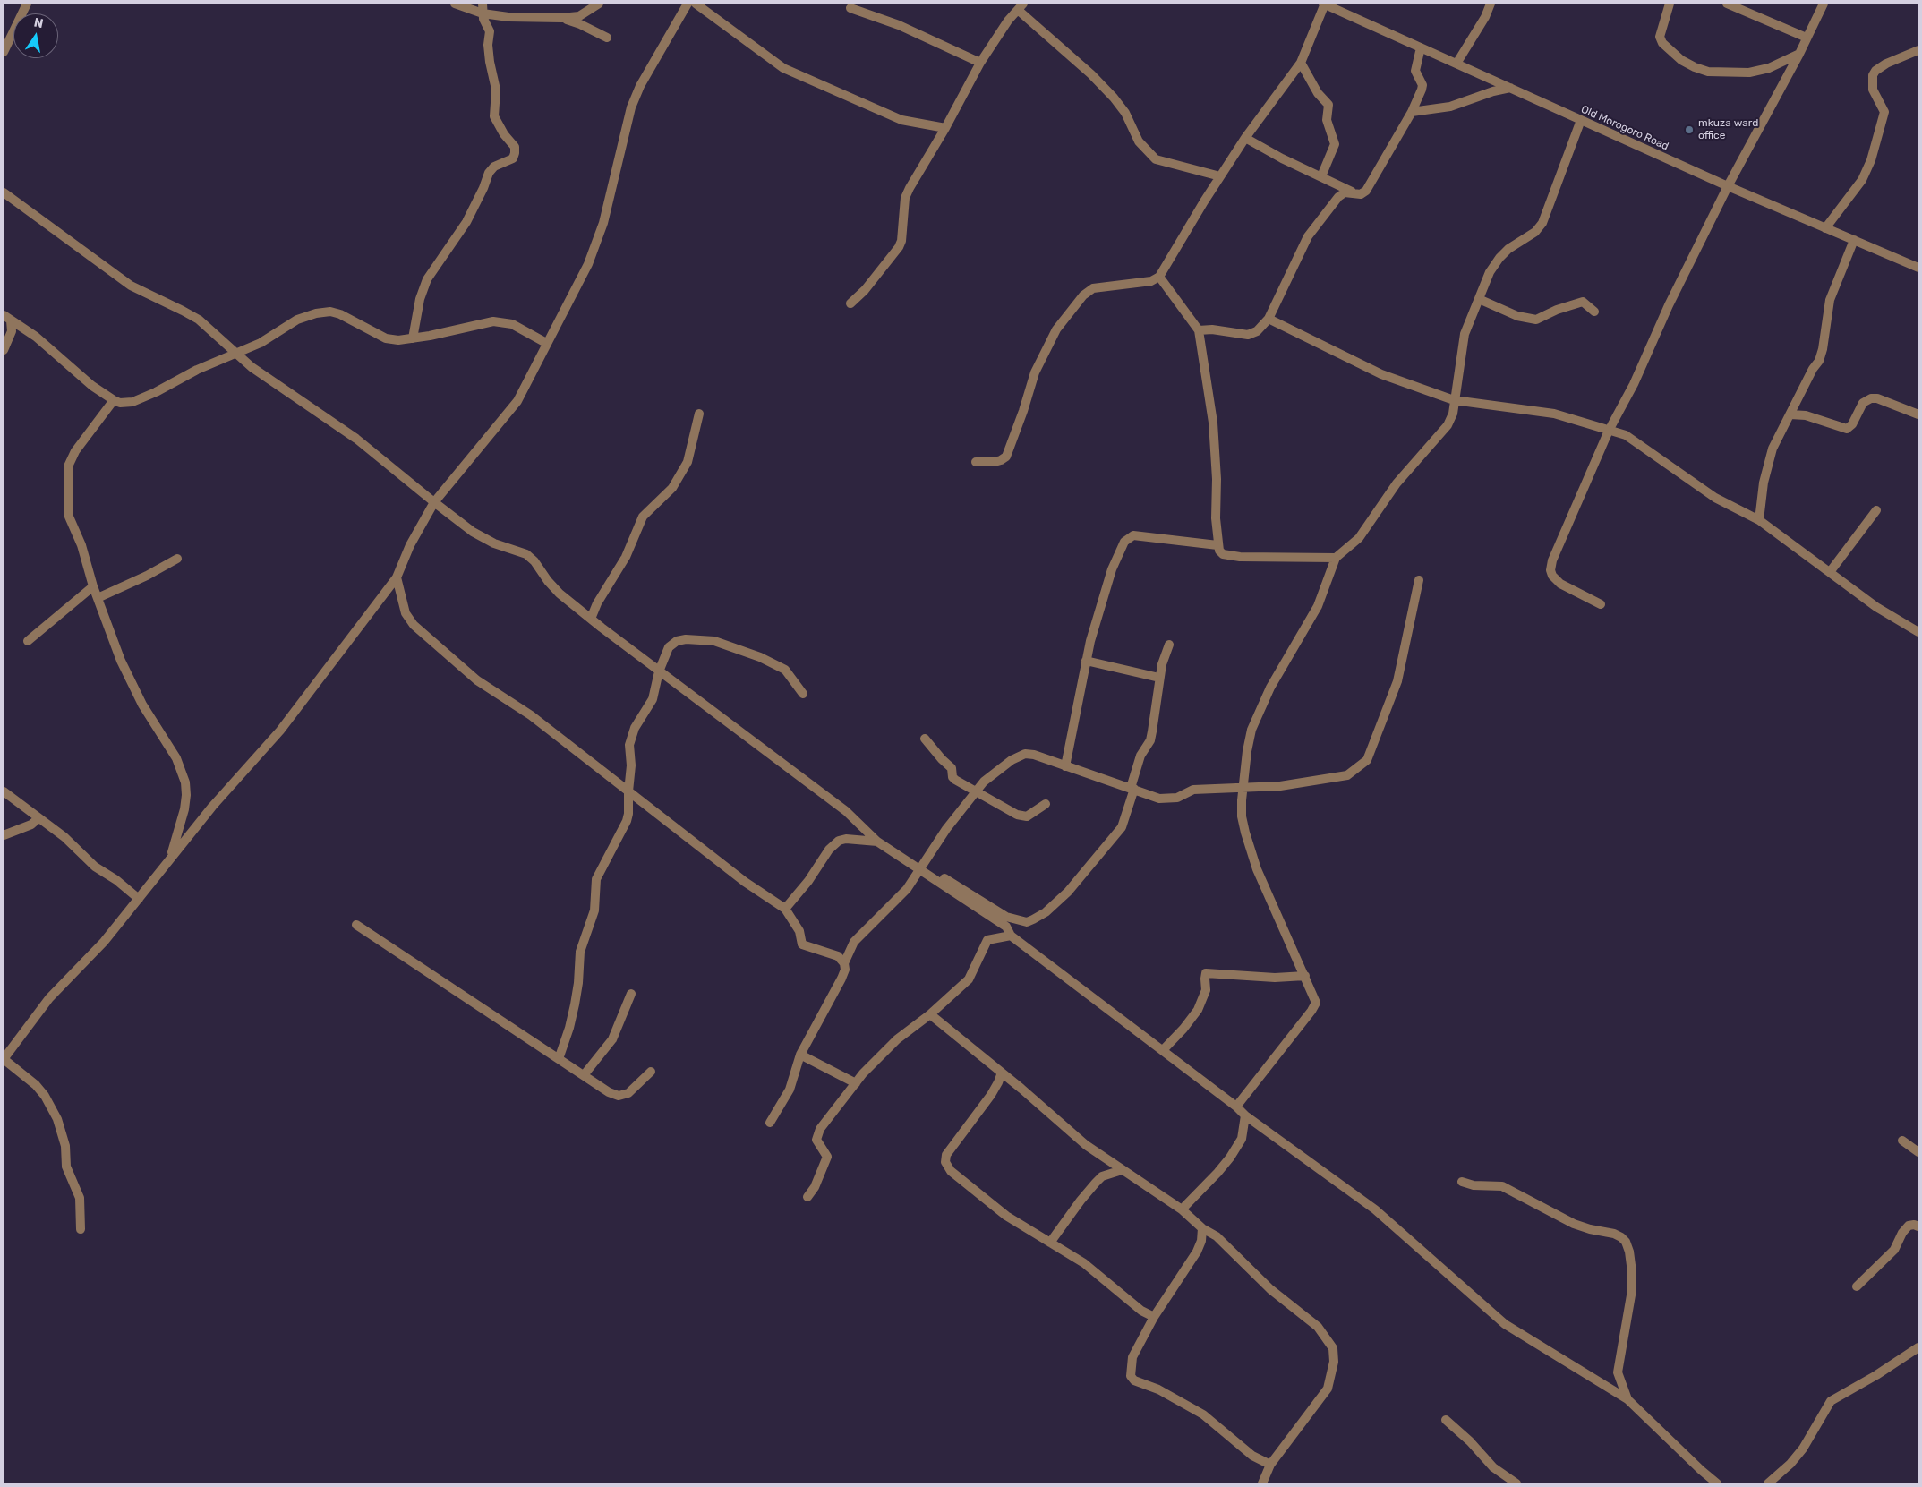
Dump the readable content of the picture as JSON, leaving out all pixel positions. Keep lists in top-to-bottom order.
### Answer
{
  "streets": {
    "street": ["Old Morogoro Road"]
  },
  "places": ["mkuza ward office"],
  "north": "top"
}
